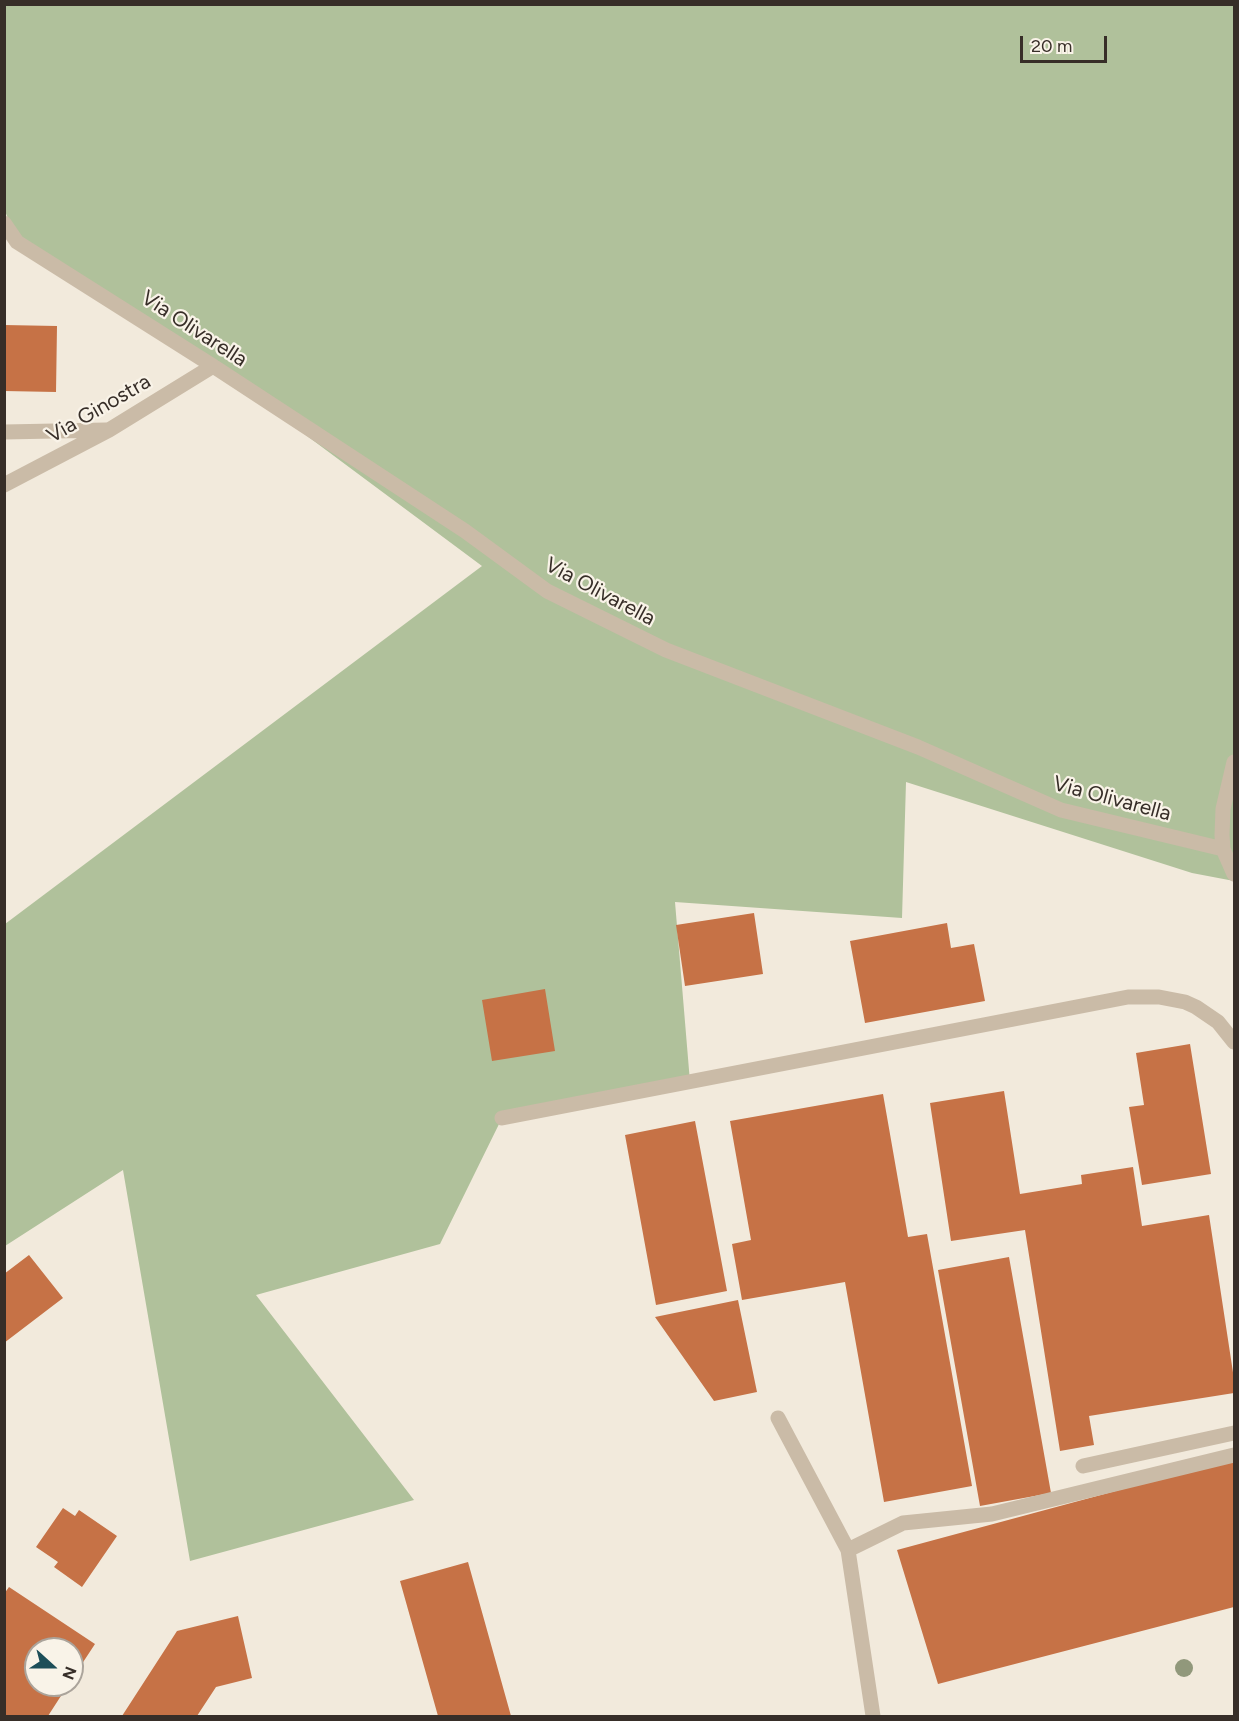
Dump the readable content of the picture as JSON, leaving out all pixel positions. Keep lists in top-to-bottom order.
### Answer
{
  "streets": {
    "street": ["Via Olivarella", "Via Ginostra"]
  },
  "crossings": [
    ["Via Olivarella", "Via Ginostra"]
  ],
  "scale_bar": "20 m",
  "north": "right"
}
